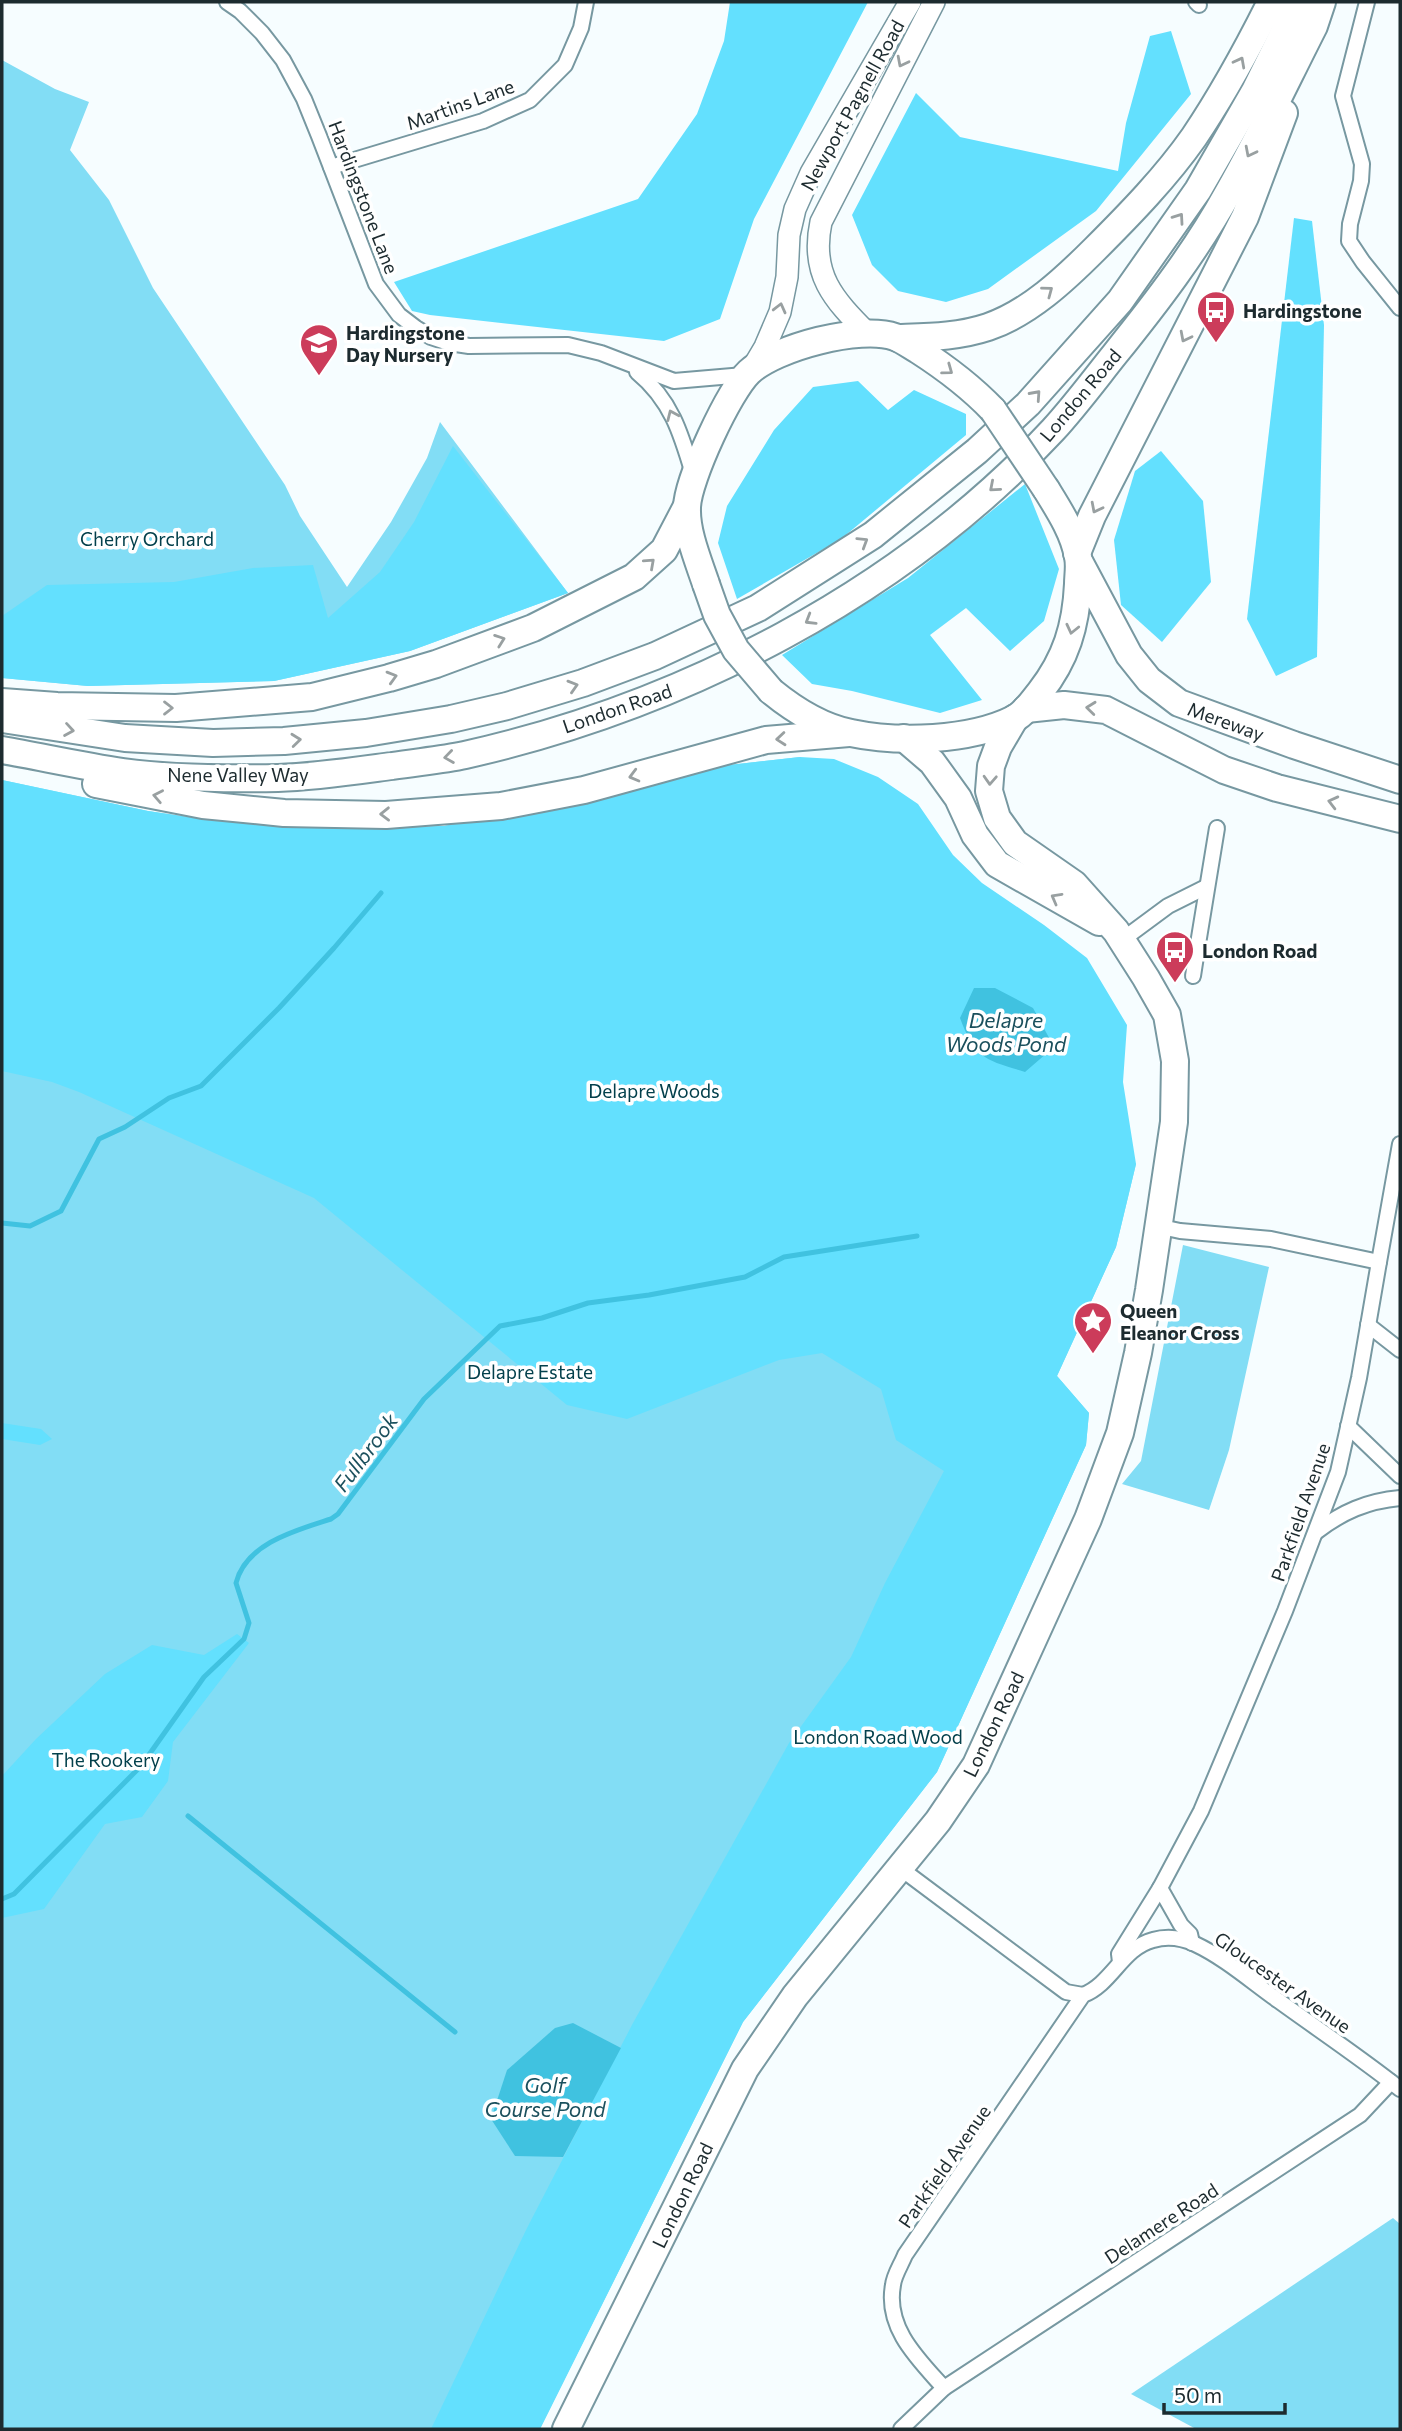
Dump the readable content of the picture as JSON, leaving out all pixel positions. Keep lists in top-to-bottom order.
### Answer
{
  "streets": {
    "highway": ["London Road", "Mereway", "Nene Valley Way"],
    "main road": ["Newport Pagnell Road"],
    "street": [
      "Martins Lane",
      "Hardingstone Lane",
      "Parkfield Avenue",
      "Gloucester Avenue",
      "Delamere Road"
    ]
  },
  "crossings": [
    ["Martins Lane", "Hardingstone Lane"],
    ["Newport Pagnell Road", "Hardingstone Lane"],
    ["London Road", "Mereway"],
    ["London Road", "Nene Valley Way"],
    ["Parkfield Avenue", "Gloucester Avenue"],
    ["Parkfield Avenue", "Delamere Road"],
    ["Gloucester Avenue", "Delamere Road"]
  ],
  "water": ["Delapre Woods Pond", "Fullbrook", "Golf Course Pond"],
  "parks": [
    "Cherry Orchard",
    "Delapre Woods",
    "Delapre Estate",
    "London Road Wood",
    "The Rookery"
  ],
  "places": {
    "bus stop": ["Hardingstone", "London Road"],
    "school or university": ["Hardingstone Day Nursery"],
    "place": ["Queen Eleanor Cross"]
  },
  "scale_bar": "50 m"
}
